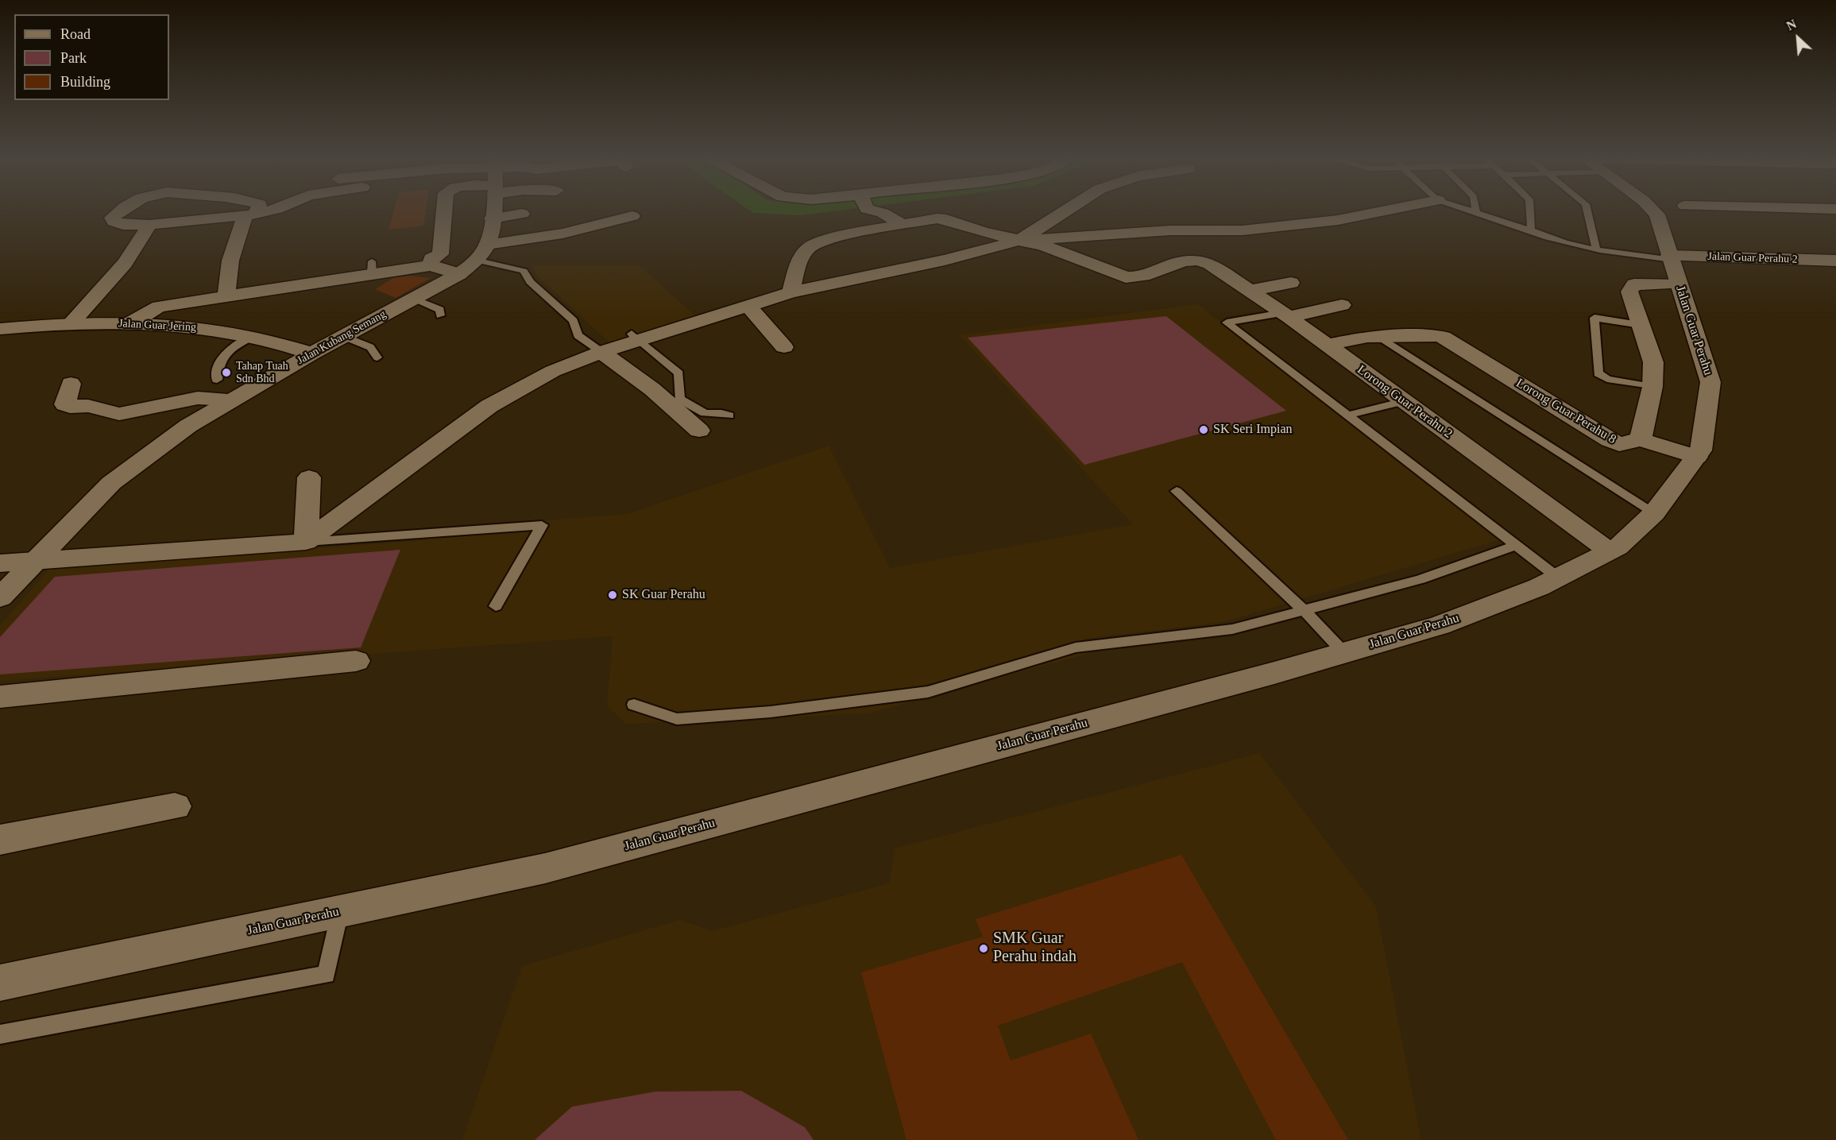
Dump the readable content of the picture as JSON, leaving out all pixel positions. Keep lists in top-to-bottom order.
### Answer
{
  "streets": {
    "street": [
      "Jalan Guar Perahu 2",
      "Jalan Guar Jering",
      "Jalan Guar Perahu",
      "Jalan Kubang Semang",
      "Lorong Guar Perahu 2",
      "Lorong Guar Perahu 8"
    ]
  },
  "crossings": [
    ["Jalan Guar Perahu 2", "Jalan Guar Perahu"],
    ["Jalan Guar Jering", "Jalan Kubang Semang"],
    ["Jalan Guar Perahu", "Lorong Guar Perahu 2"],
    ["Jalan Guar Perahu", "Lorong Guar Perahu 8"]
  ],
  "places": [
    "Tahap Tuah Sdn Bhd",
    "SK Seri Impian",
    "SK Guar Perahu",
    "SMK Guar Perahu indah"
  ],
  "legend": ["Road", "Park", "Building"],
  "north": "top left"
}
